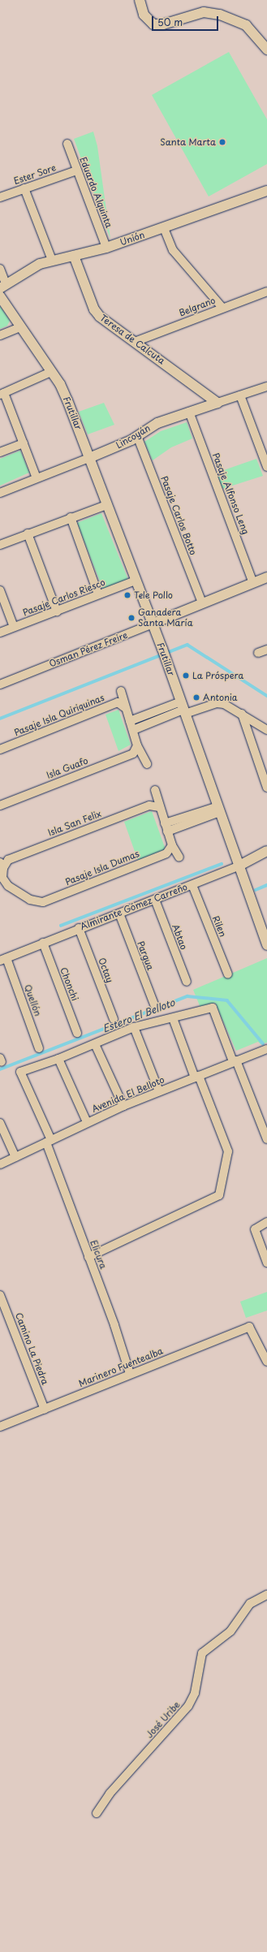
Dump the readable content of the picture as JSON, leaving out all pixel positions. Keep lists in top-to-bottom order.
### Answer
{
  "streets": {
    "street": [
      "Ester Sore",
      "Eduardo Alquinta",
      "Unión",
      "Belgrano",
      "Teresa de Calcuta",
      "Frutillar",
      "Lincoyán",
      "Pasaje Alfonso Leng",
      "Pasaje Carlos Botto",
      "Pasaje Carlos Riesco",
      "Osman Pérez Freire",
      "Pasaje Isla Quiriquinas",
      "Isla Guafo",
      "Isla San Felix",
      "Pasaje Isla Dumas",
      "Almirante Gómez Carreño",
      "Rilen",
      "Abtao",
      "Pargua",
      "Octay",
      "Chonchi",
      "Quellón",
      "Avenida El Belloto",
      "Elicura",
      "Camino La Piedra",
      "Marinero Fuentealba",
      "José Uribe"
    ]
  },
  "crossings": [
    ["Ester Sore", "Eduardo Alquinta"],
    ["Eduardo Alquinta", "Unión"],
    ["Unión", "Teresa de Calcuta"],
    ["Belgrano", "Teresa de Calcuta"],
    ["Teresa de Calcuta", "Lincoyán"],
    ["Frutillar", "Lincoyán"],
    ["Frutillar", "Pasaje Carlos Riesco"],
    ["Frutillar", "Osman Pérez Freire"],
    ["Frutillar", "Almirante Gómez Carreño"],
    ["Lincoyán", "Pasaje Alfonso Leng"],
    ["Lincoyán", "Pasaje Carlos Botto"],
    ["Pasaje Alfonso Leng", "Osman Pérez Freire"],
    ["Pasaje Carlos Botto", "Osman Pérez Freire"],
    ["Isla San Felix", "Pasaje Isla Dumas"],
    ["Almirante Gómez Carreño", "Rilen"],
    ["Almirante Gómez Carreño", "Abtao"],
    ["Almirante Gómez Carreño", "Pargua"],
    ["Almirante Gómez Carreño", "Octay"],
    ["Almirante Gómez Carreño", "Chonchi"],
    ["Almirante Gómez Carreño", "Quellón"],
    ["Avenida El Belloto", "Elicura"],
    ["Elicura", "Marinero Fuentealba"],
    ["Camino La Piedra", "Marinero Fuentealba"]
  ],
  "water": ["Estero El Belloto"],
  "places": [
    "Santa Marta",
    "Tele Pollo",
    "Ganadera Santa María",
    "La Próspera",
    "Antonia"
  ],
  "scale_bar": "50 m"
}
